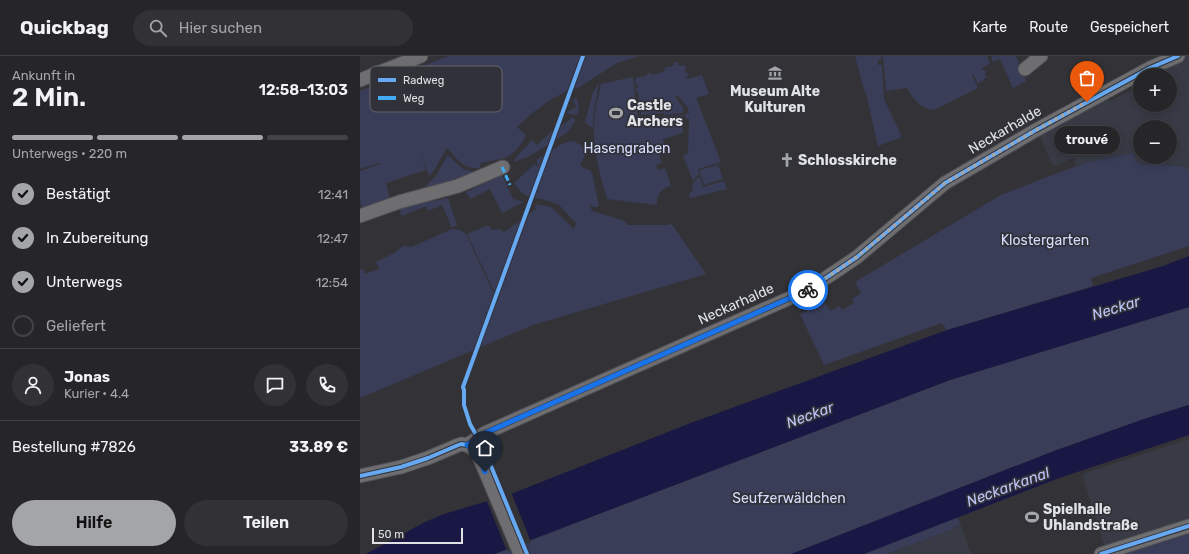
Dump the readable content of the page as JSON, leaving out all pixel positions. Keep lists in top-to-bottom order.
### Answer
{
  "streets": {
    "street": ["Neckarhalde"]
  },
  "water": ["Neckar", "Neckarkanal"],
  "parks": ["Hasengraben", "Klostergarten", "Seufzerwäldchen"],
  "places": {
    "museum": ["Museum Alte Kulturen"],
    "other": ["trouvé"],
    "sports": ["Castle Archers", "Spielhalle Uhlandstraße"],
    "church": ["Schlosskirche"]
  },
  "legend": ["Radweg", "Weg"],
  "scale_bar": "50 m",
  "page": {
    "header": "Quickbag",
    "search": "Hier suchen",
    "nav": ["Karte", "Route", "Gespeichert"],
    "heading": ["2 Min.", "Ankunft in", "12:58–13:03"],
    "panel": [
      "Jonas",
      "Kurier · 4.4",
      "Bestellung #7826",
      "33.89 €"
    ],
    "map_buttons": ["+", "−"],
    "bar": "Unterwegs · 220 m",
    "bubble": "trouvé",
    "list": [
      ["Bestätigt", "12:41"],
      ["In Zubereitung", "12:47"],
      ["Unterwegs", "12:54"],
      "Geliefert"
    ],
    "buttons": ["Hilfe", "Teilen"],
    "scale": "50 m"
  }
}
